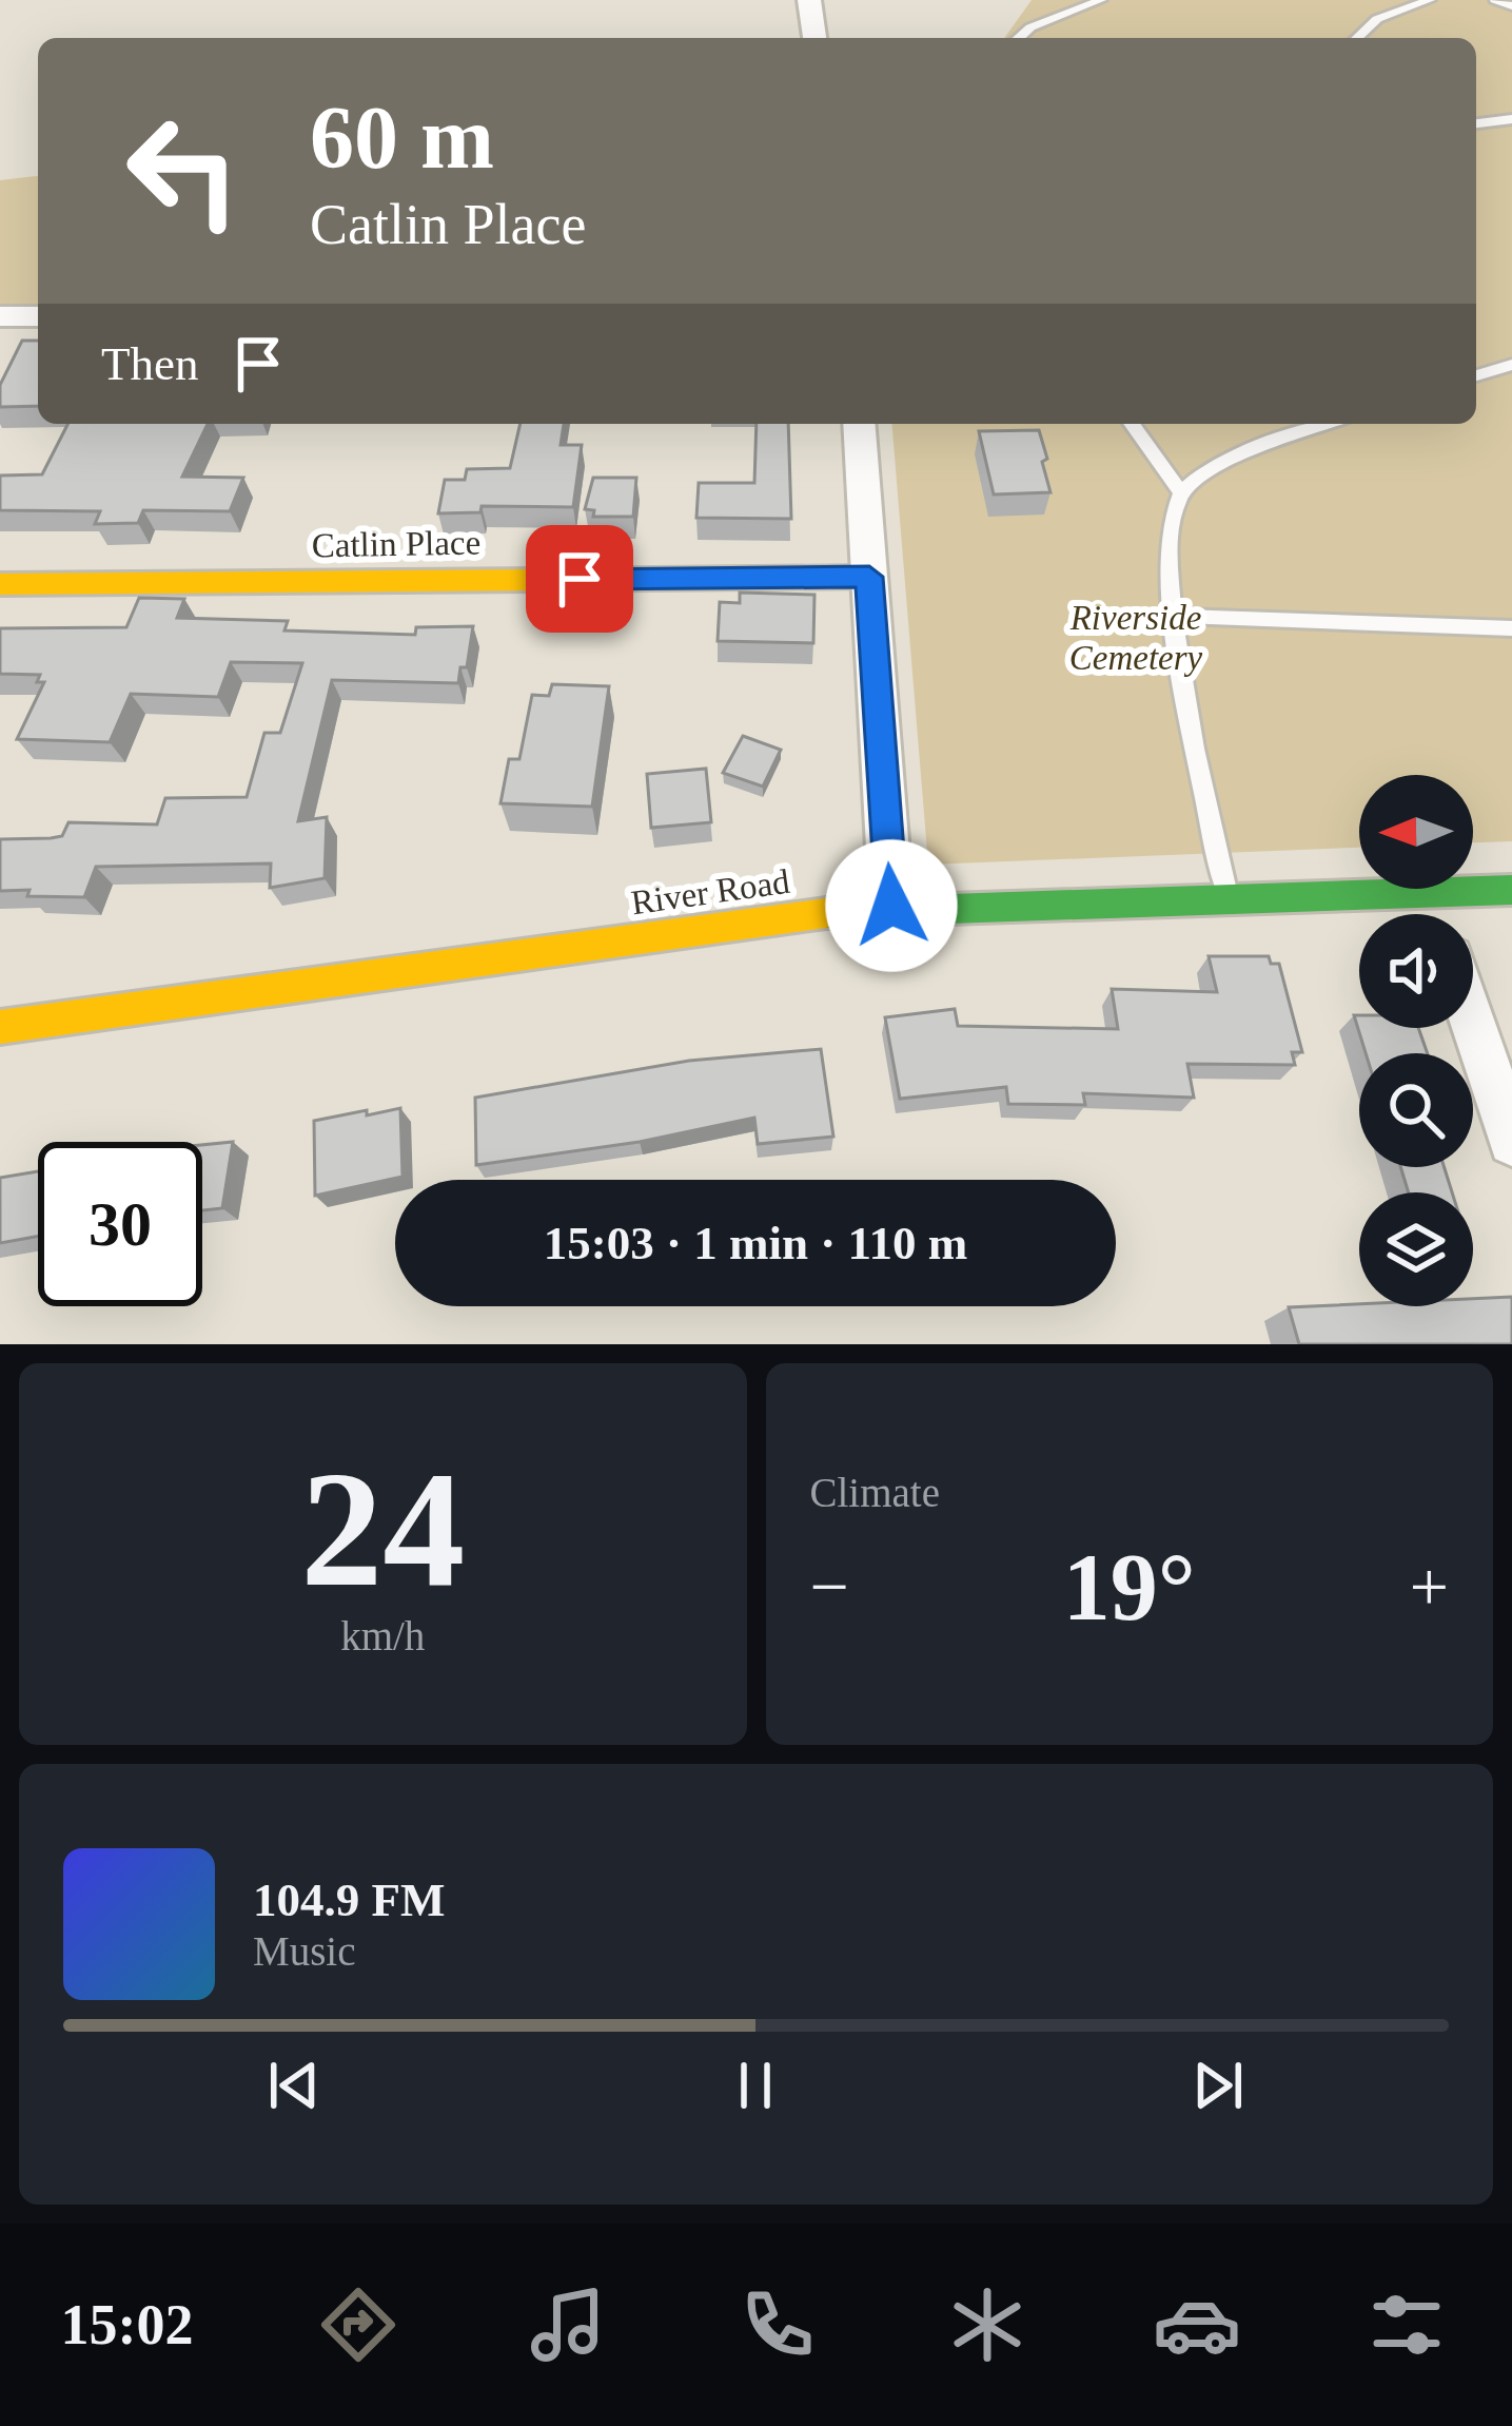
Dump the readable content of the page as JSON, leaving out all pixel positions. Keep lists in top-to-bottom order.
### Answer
{
  "streets": {
    "main road": ["Catlin Place", "River Road"]
  },
  "parks": ["Riverside Cemetery"],
  "north": "left",
  "page": {
    "turn": ["60 m", "Catlin Place"],
    "then": "Then",
    "limit": "30",
    "trip": "15:03 · 1 min · 110 m",
    "tile": [
      ["24", "km/h"],
      "Climate"
    ],
    "heat": ["−", "19°", "+"],
    "song": ["104.9 FM", "Music"],
    "tabs": "15:02"
  }
}
